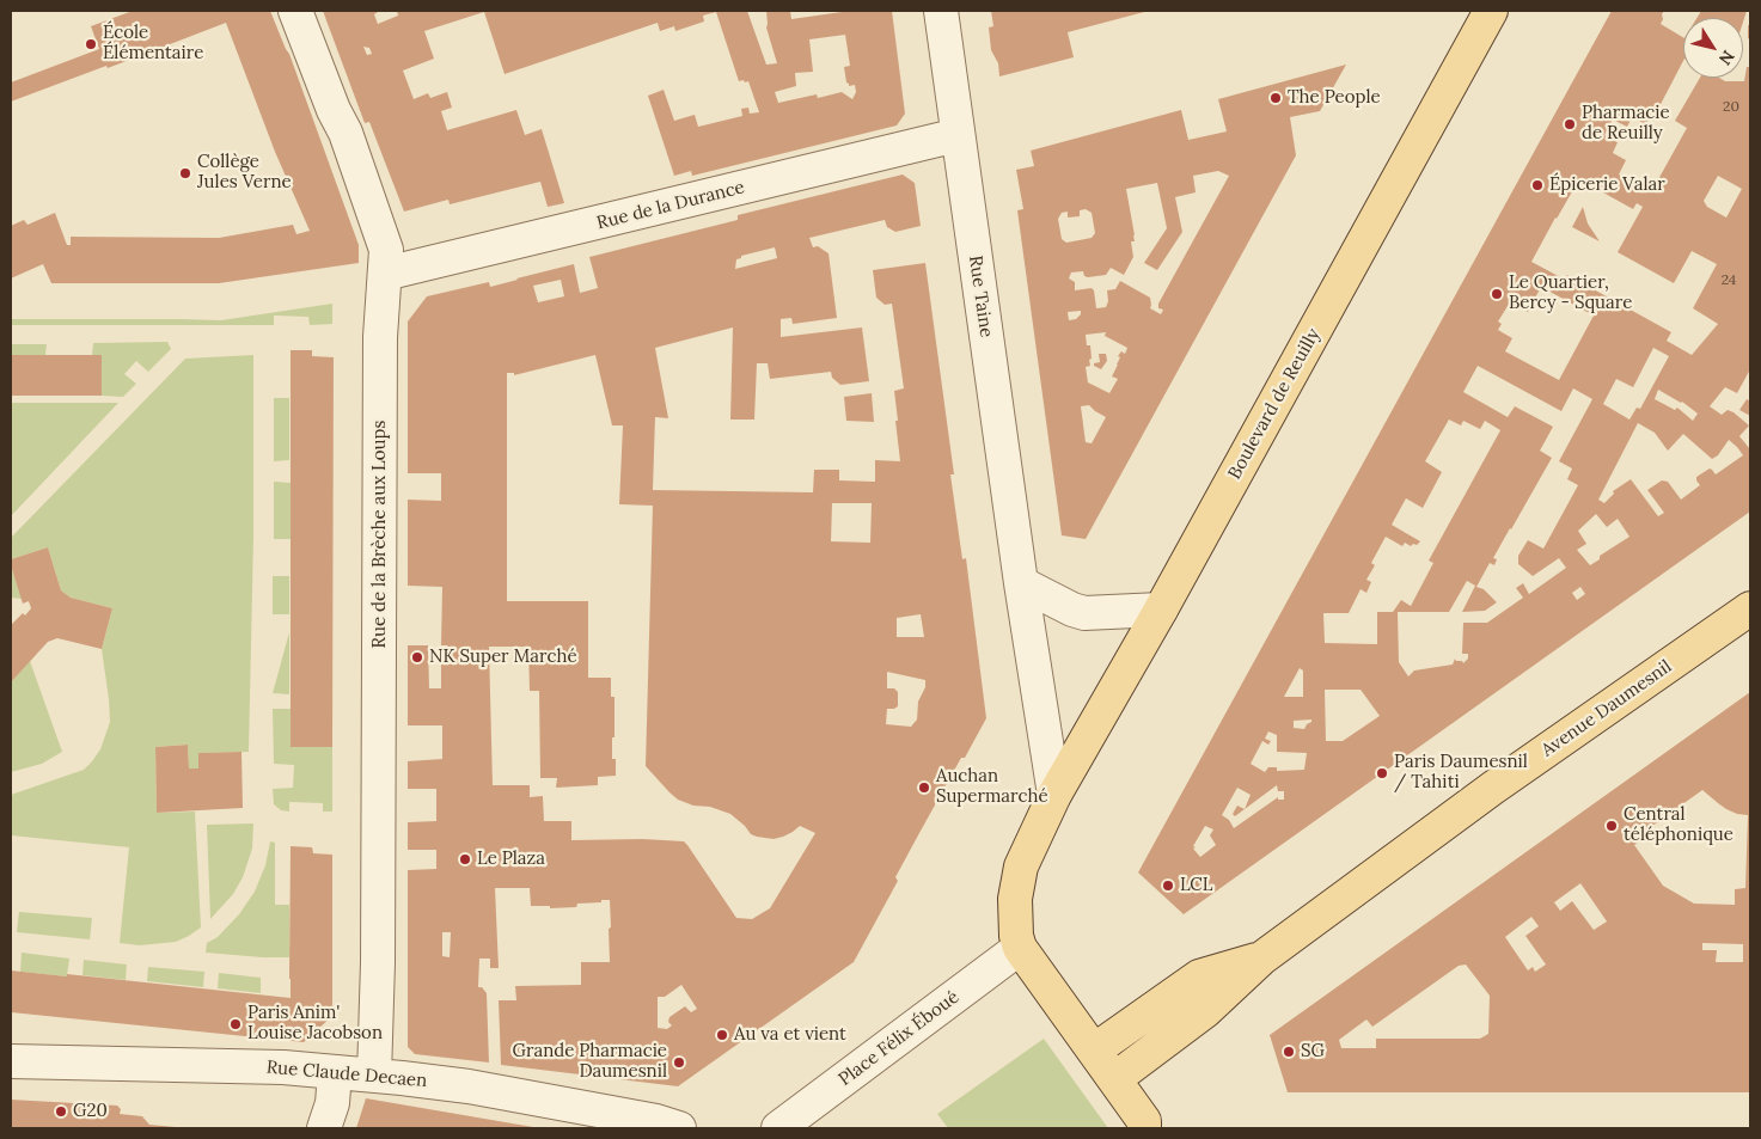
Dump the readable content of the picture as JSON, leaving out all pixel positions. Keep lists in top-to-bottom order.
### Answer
{
  "streets": {
    "main road": ["Boulevard de Reuilly", "Avenue Daumesnil"],
    "street": [
      "Rue de la Durance",
      "Rue Taine",
      "Rue de la Brèche aux Loups",
      "Place Félix Éboué",
      "Rue Claude Decaen"
    ]
  },
  "crossings": [
    ["Rue de la Durance", "Rue Taine"],
    ["Rue de la Durance", "Rue de la Brèche aux Loups"],
    ["Rue Taine", "Boulevard de Reuilly"],
    ["Rue de la Brèche aux Loups", "Rue Claude Decaen"]
  ],
  "places": [
    "École Élémentaire",
    "The People",
    "Pharmacie de Reuilly",
    "Collège Jules Verne",
    "Épicerie Valar",
    "Le Quartier, Bercy - Square",
    "NK Super Marché",
    "Paris Daumesnil / Tahiti",
    "Auchan Supermarché",
    "Central téléphonique",
    "Le Plaza",
    "LCL",
    "Paris Anim' Louise Jacobson",
    "Au va et vient",
    "SG",
    "Grande Pharmacie Daumesnil",
    "G20"
  ],
  "house_numbers": ["20", "24"],
  "north": "bottom right"
}
